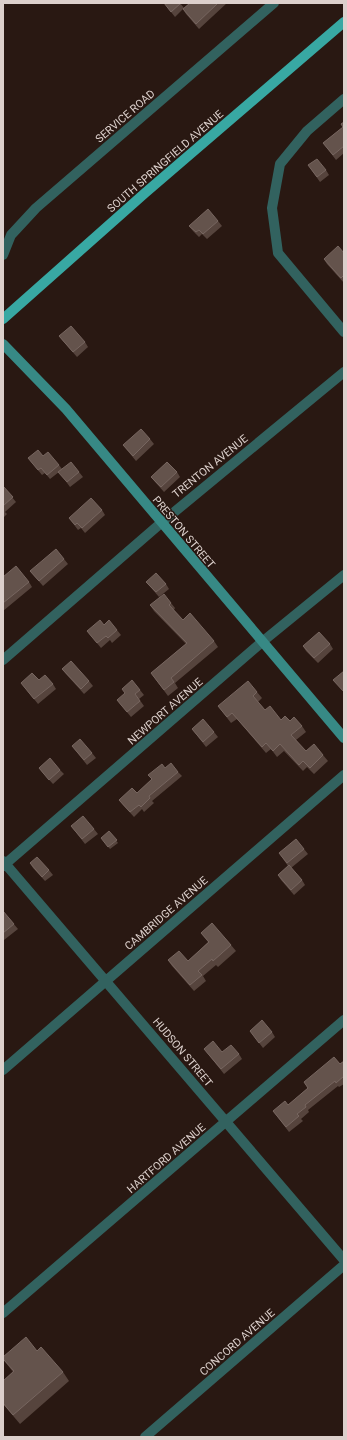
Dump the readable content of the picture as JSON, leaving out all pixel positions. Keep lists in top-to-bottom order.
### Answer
{
  "streets": {
    "main road": ["SOUTH SPRINGFIELD AVENUE"],
    "street": [
      "SERVICE ROAD",
      "TRENTON AVENUE",
      "PRESTON STREET",
      "NEWPORT AVENUE",
      "CAMBRIDGE AVENUE",
      "HUDSON STREET",
      "HARTFORD AVENUE",
      "CONCORD AVENUE"
    ]
  },
  "crossings": [
    ["TRENTON AVENUE", "PRESTON STREET"],
    ["PRESTON STREET", "NEWPORT AVENUE"],
    ["NEWPORT AVENUE", "HUDSON STREET"],
    ["CAMBRIDGE AVENUE", "HUDSON STREET"],
    ["HUDSON STREET", "HARTFORD AVENUE"]
  ]
}
